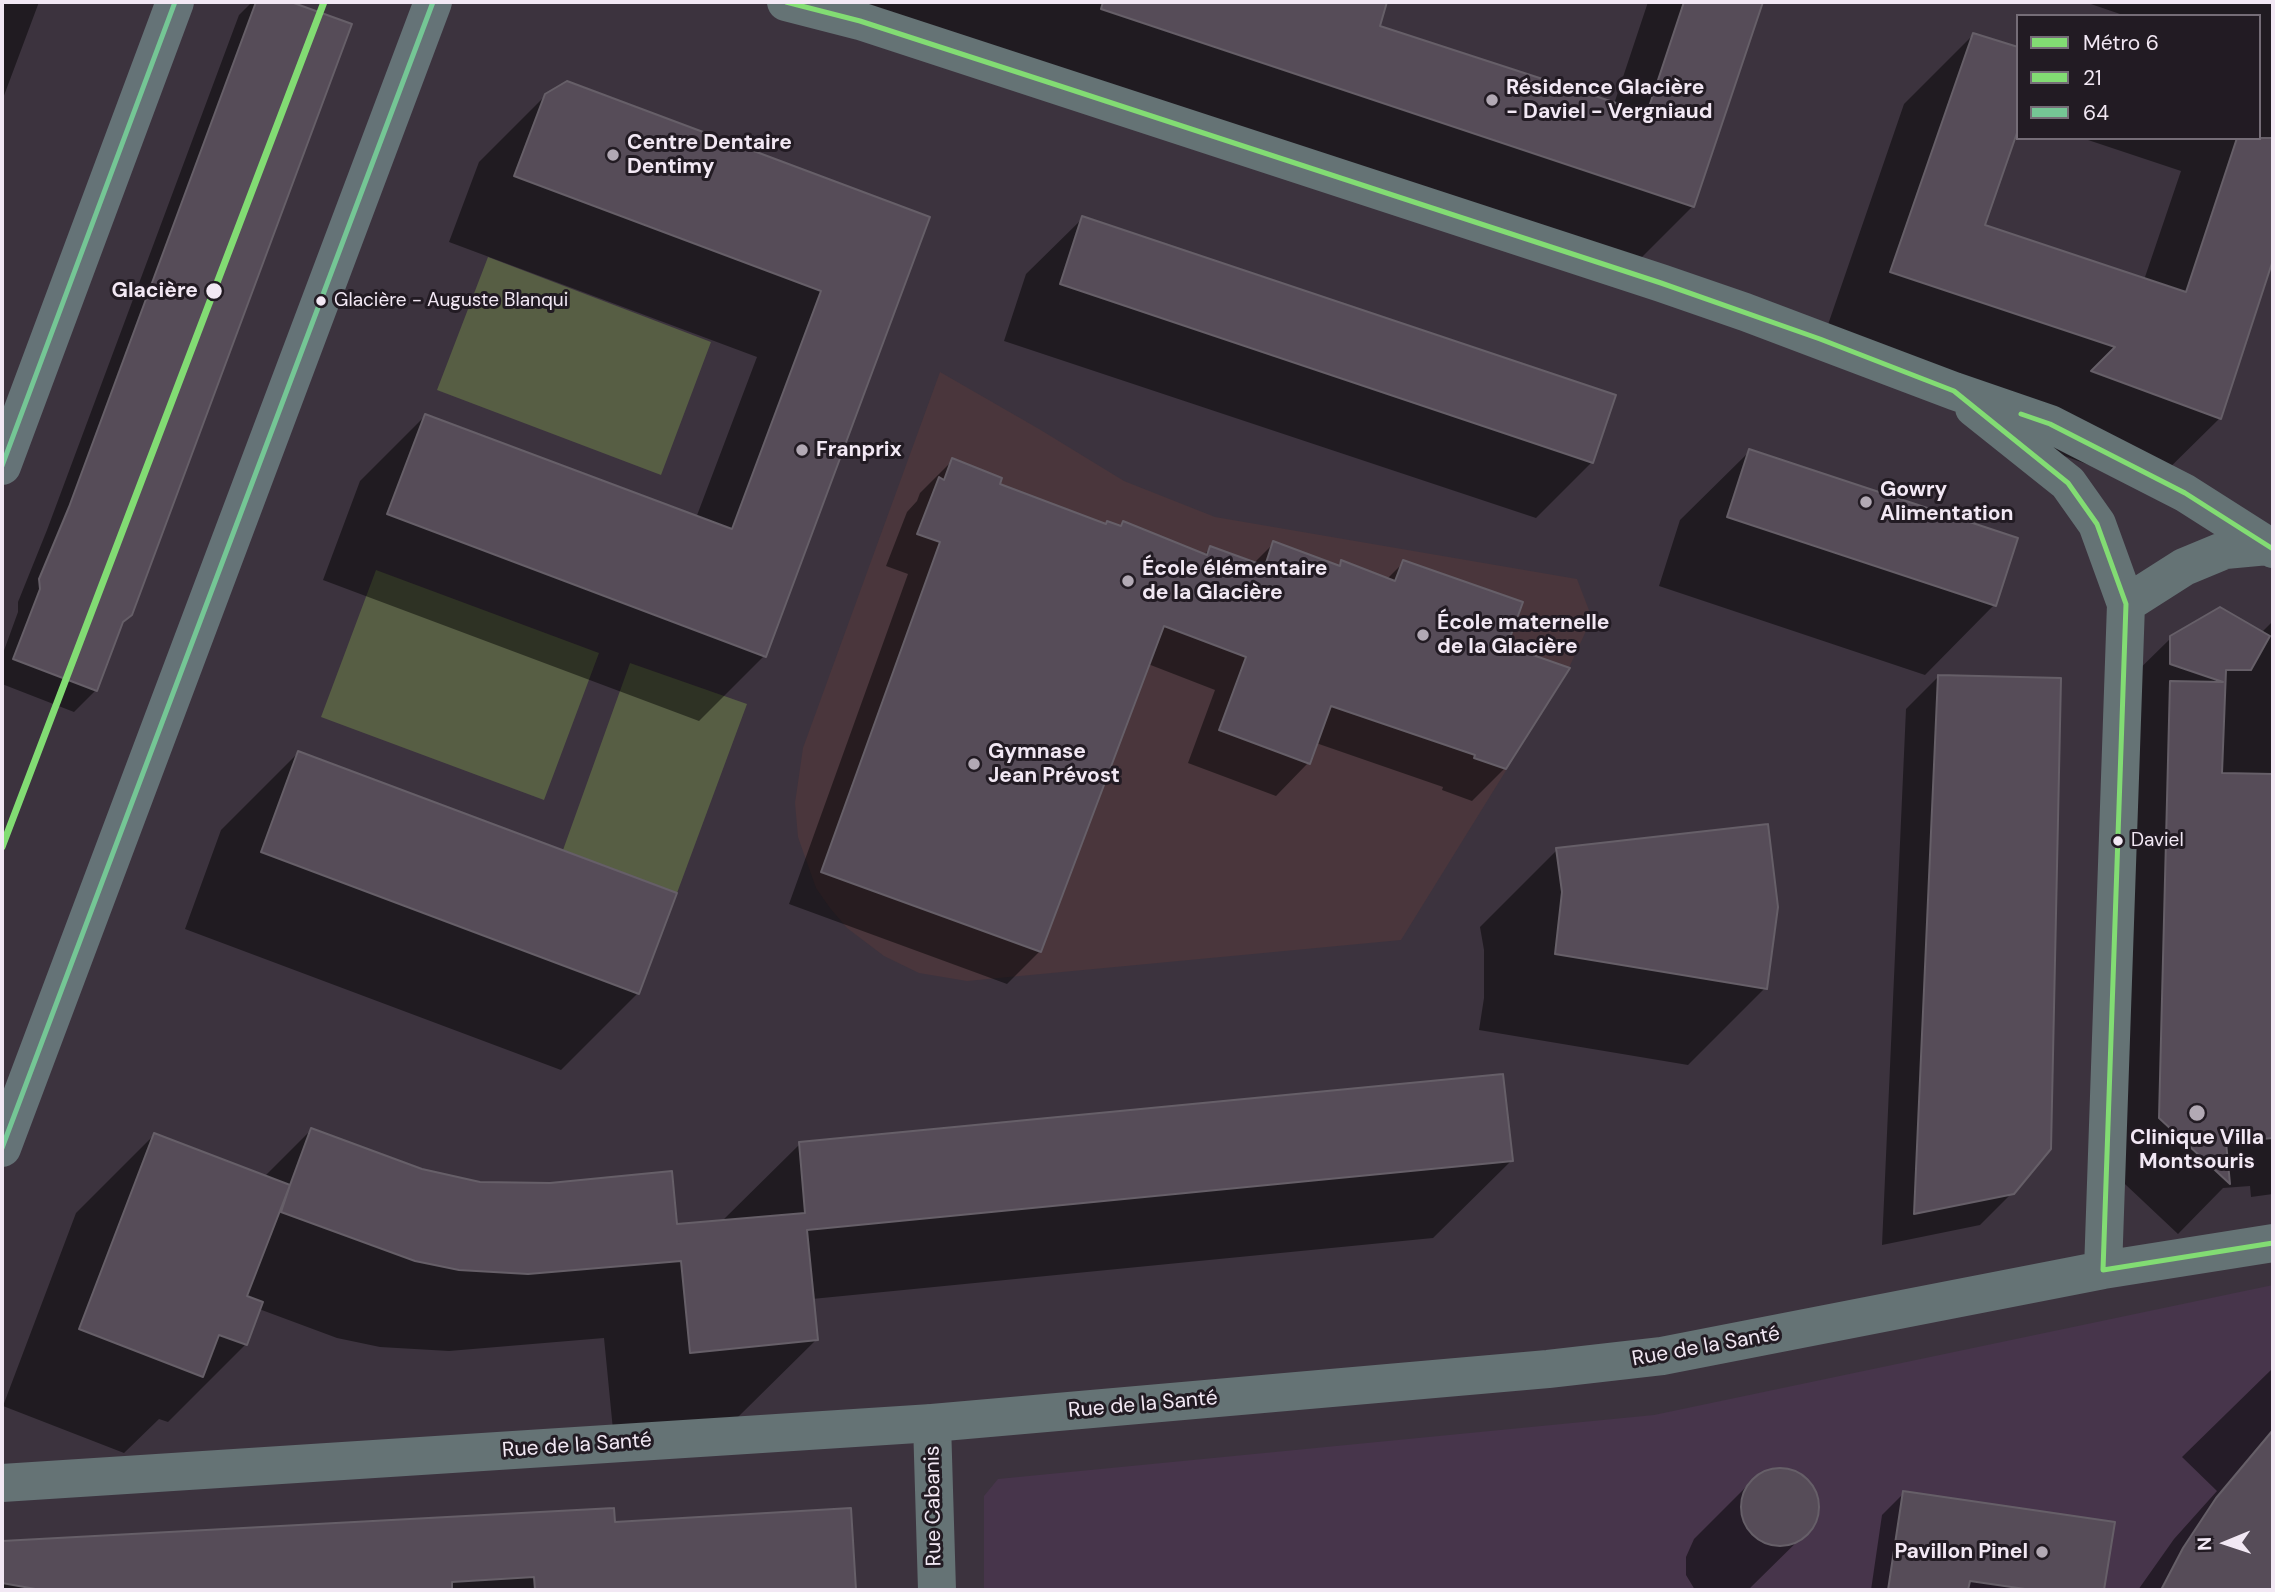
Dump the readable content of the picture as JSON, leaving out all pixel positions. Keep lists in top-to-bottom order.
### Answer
{
  "streets": {
    "street": ["Rue de la Santé", "Rue Cabanis"]
  },
  "crossings": [
    ["Rue de la Santé", "Rue Cabanis"]
  ],
  "places": [
    "Résidence Glacière - Daviel - Vergniaud",
    "Centre Dentaire Dentimy",
    "Glacière",
    "Glacière - Auguste Blanqui",
    "Franprix",
    "Gowry Alimentation",
    "École élémentaire de la Glacière",
    "École maternelle de la Glacière",
    "Gymnase Jean Prévost",
    "Daviel",
    "Clinique Villa Montsouris",
    "Pavillon Pinel"
  ],
  "lines": ["metro line 6", "transit line 21", "transit line 64"],
  "legend": ["Métro 6", "21", "64"],
  "north": "left"
}
